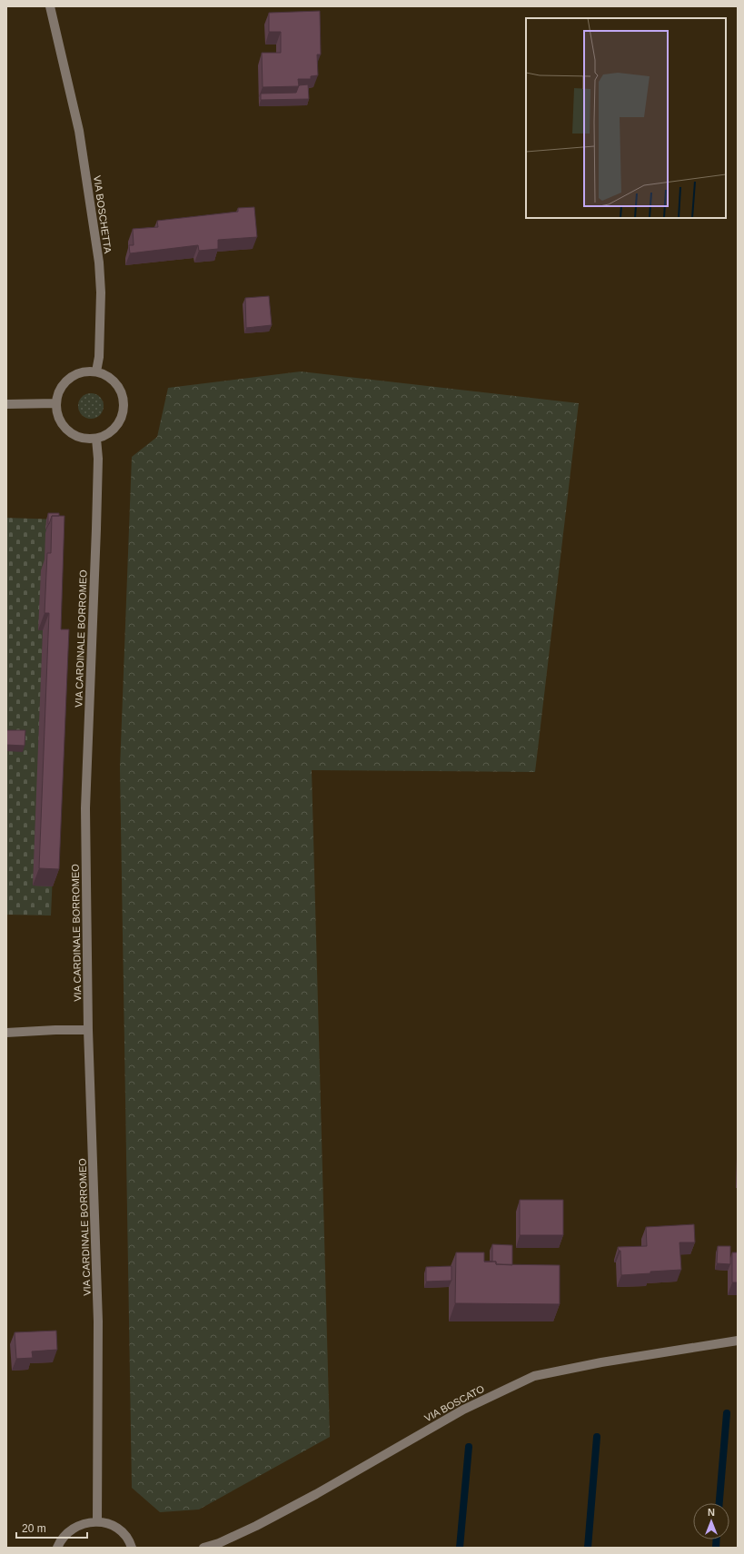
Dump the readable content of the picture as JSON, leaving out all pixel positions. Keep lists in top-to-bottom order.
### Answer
{
  "streets": {
    "street": ["VIA BOSCHETTA", "VIA CARDINALE BORROMEO", "VIA BOSCATO"]
  },
  "crossings": [
    ["VIA BOSCHETTA", "VIA CARDINALE BORROMEO"]
  ],
  "scale_bar": "20 m",
  "north": "top"
}
